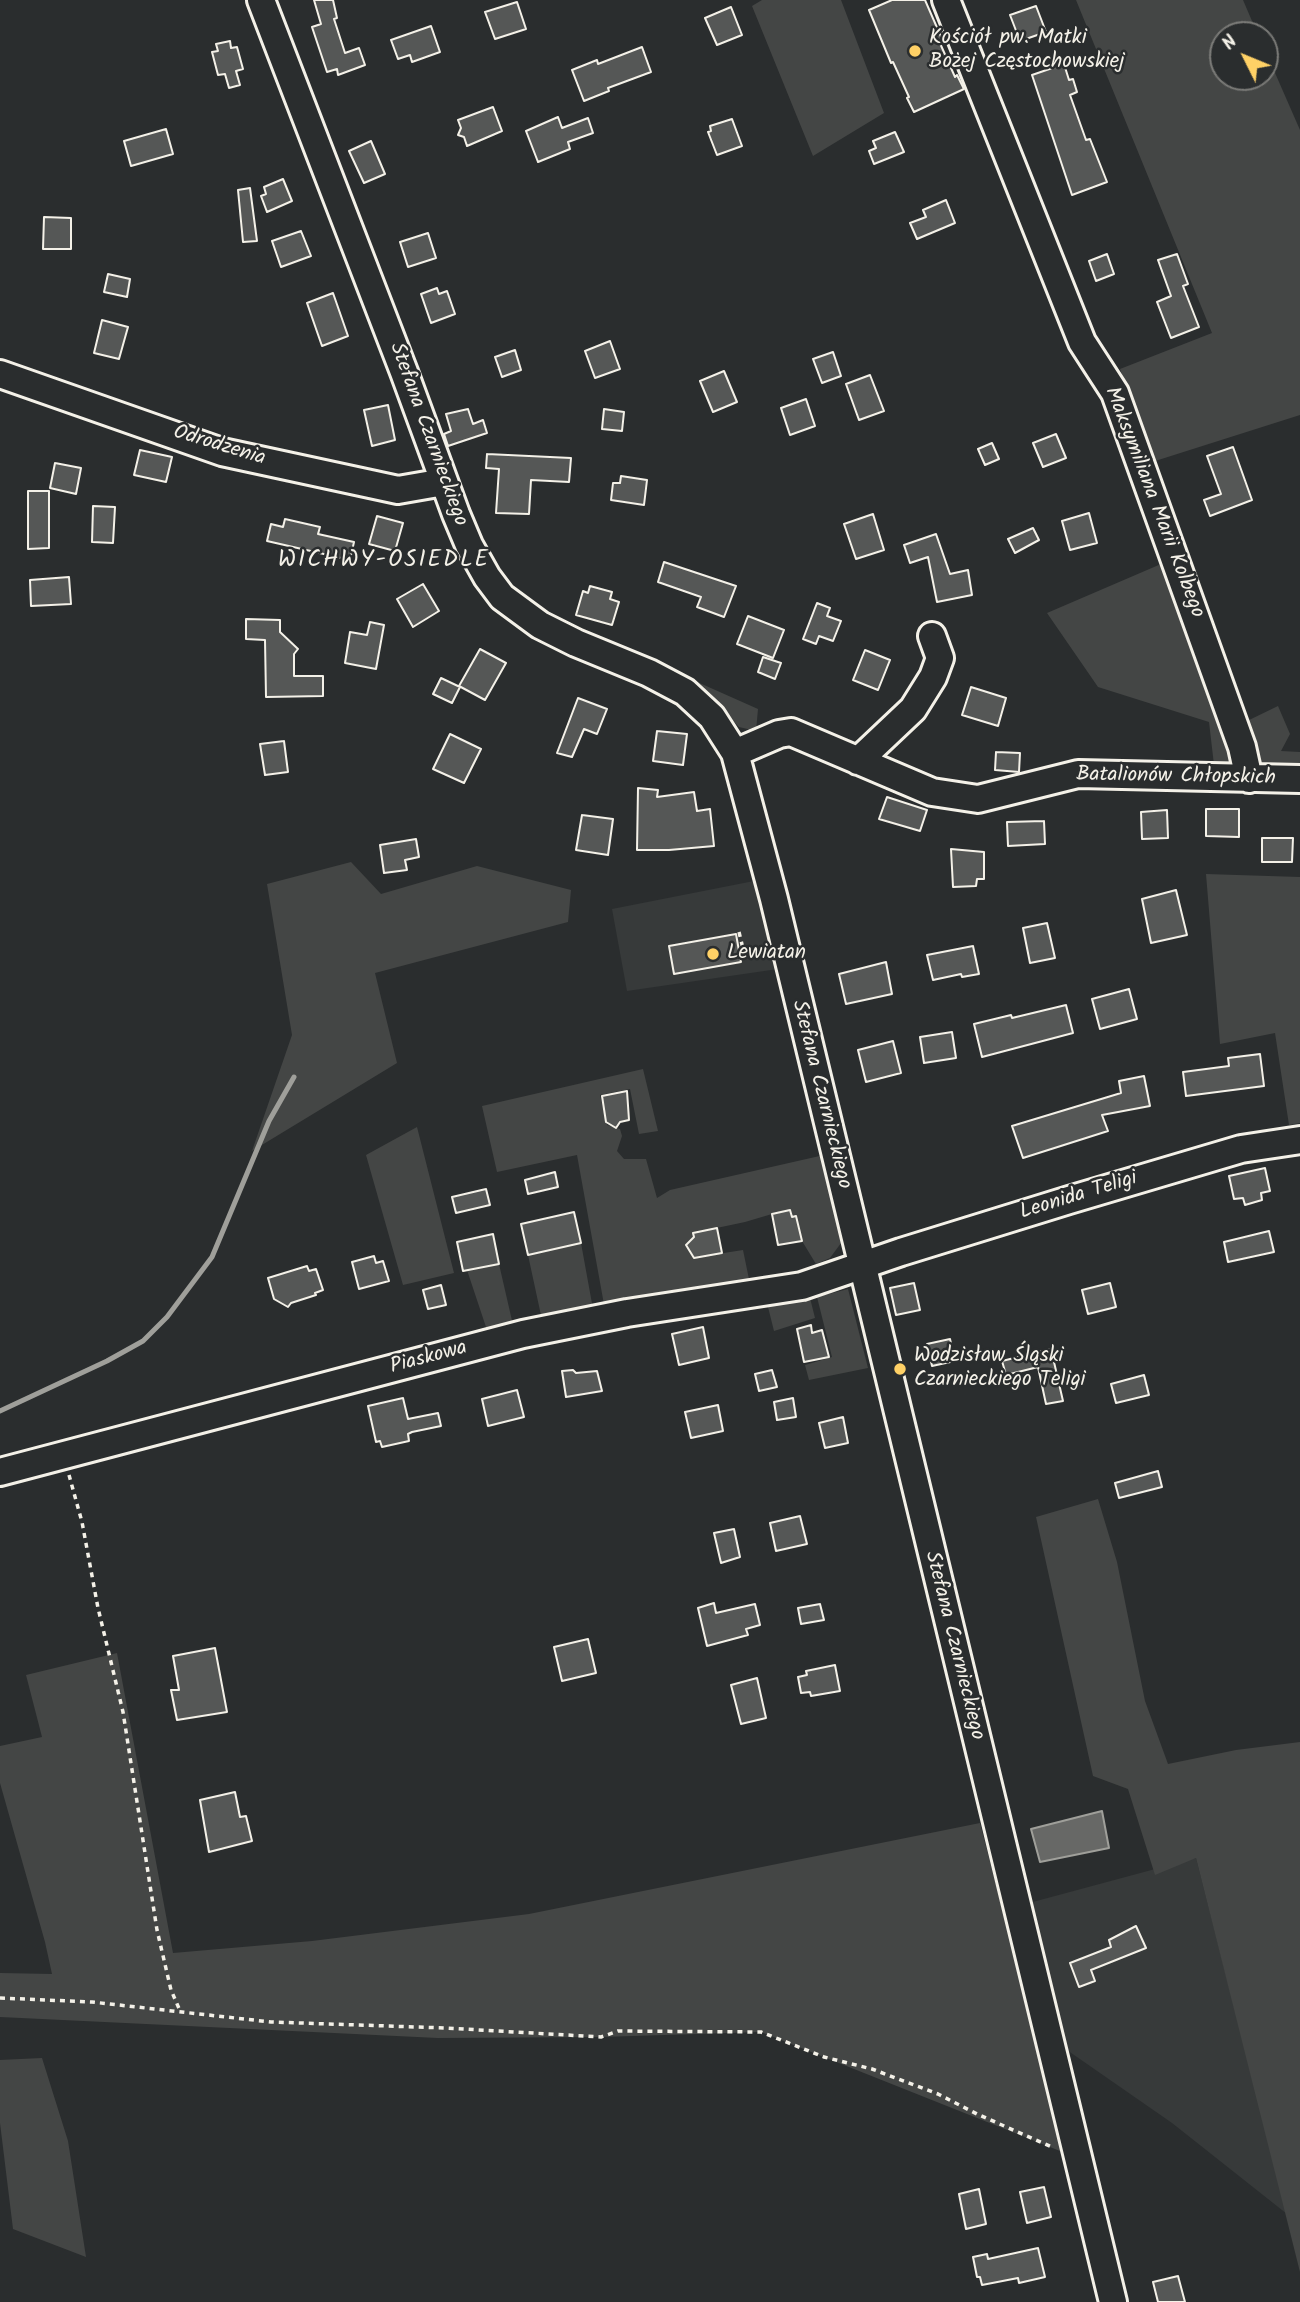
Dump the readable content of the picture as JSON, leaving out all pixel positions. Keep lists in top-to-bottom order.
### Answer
{
  "streets": {
    "street": [
      "Stefana Czarnieckiego",
      "Odrodzenia",
      "Maksymiliana Marii Kolbego",
      "Batalionów Chłopskich",
      "Leonida Teligi",
      "Piaskowa"
    ]
  },
  "crossings": [
    ["Stefana Czarnieckiego", "Odrodzenia"],
    ["Stefana Czarnieckiego", "Batalionów Chłopskich"],
    ["Stefana Czarnieckiego", "Leonida Teligi"],
    ["Stefana Czarnieckiego", "Piaskowa"],
    ["Maksymiliana Marii Kolbego", "Batalionów Chłopskich"],
    ["Leonida Teligi", "Piaskowa"]
  ],
  "districts": ["WICHWY-OSIEDLE"],
  "places": ["Kościół pw. Matki Bożej Częstochowskiej", "Lewiatan", "Wodzisław Śląski Czarnieckiego Teligi"],
  "north": "top left"
}
